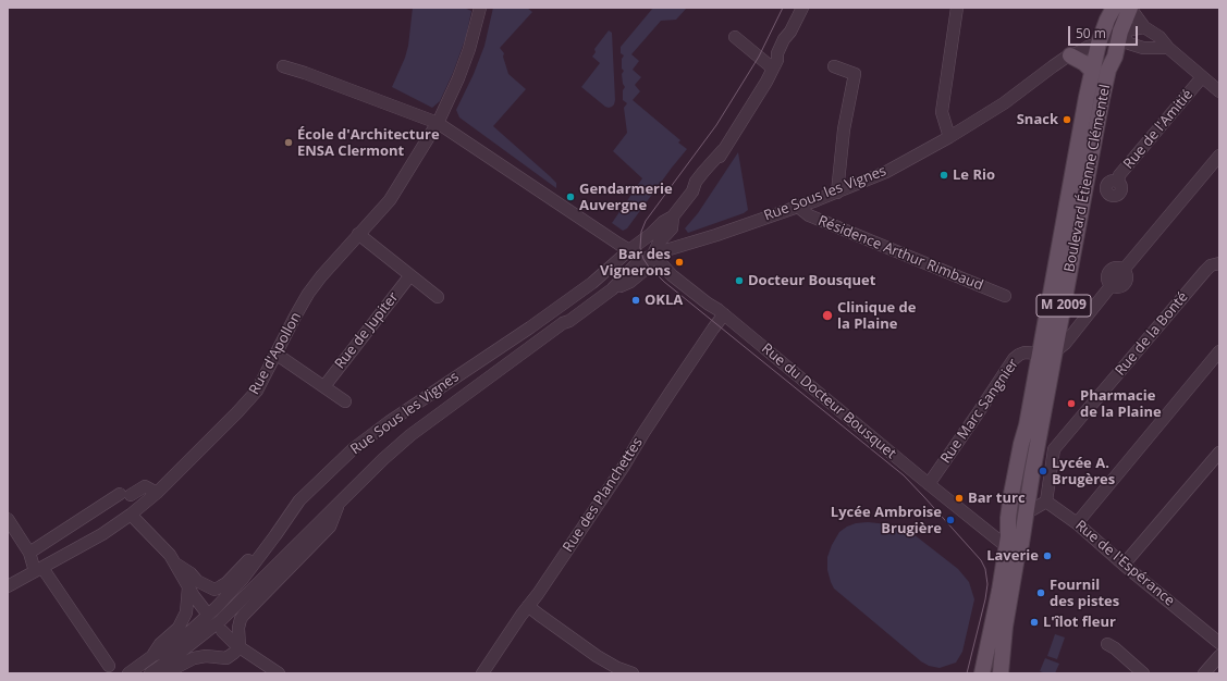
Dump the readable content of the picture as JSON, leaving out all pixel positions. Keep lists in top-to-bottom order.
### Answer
{
  "streets": {
    "main road": ["Boulevard Étienne Clémentel", "M 2009"],
    "street": [
      "Rue de l'Amitié",
      "Rue Sous les Vignes",
      "Résidence Arthur Rimbaud",
      "Rue de Jupiter",
      "Rue de la Bonté",
      "Rue d'Apollon",
      "Rue du Docteur Bousquet",
      "Rue Marc Sangnier",
      "Rue des Planchettes",
      "Rue de l'Espérance"
    ]
  },
  "crossings": [
    ["Boulevard Étienne Clémentel", "Rue du Docteur Bousquet"],
    ["Boulevard Étienne Clémentel", "Rue Marc Sangnier"],
    ["Rue Sous les Vignes", "Résidence Arthur Rimbaud"],
    ["Rue Sous les Vignes", "Rue du Docteur Bousquet"],
    ["Rue de la Bonté", "Rue de l'Espérance"],
    ["Rue du Docteur Bousquet", "Rue Marc Sangnier"],
    ["Rue du Docteur Bousquet", "Rue des Planchettes"]
  ],
  "places": [
    "Snack",
    "École d'Architecture ENSA Clermont",
    "Le Rio",
    "Gendarmerie Auvergne",
    "Bar des Vignerons",
    "Docteur Bousquet",
    "OKLA",
    "Clinique de la Plaine",
    "Pharmacie de la Plaine",
    "Lycée A. Brugères",
    "Bar turc",
    "Lycée Ambroise Brugière",
    "Laverie",
    "Fournil des pistes",
    "L'îlot fleur"
  ],
  "scale_bar": "50 m"
}
